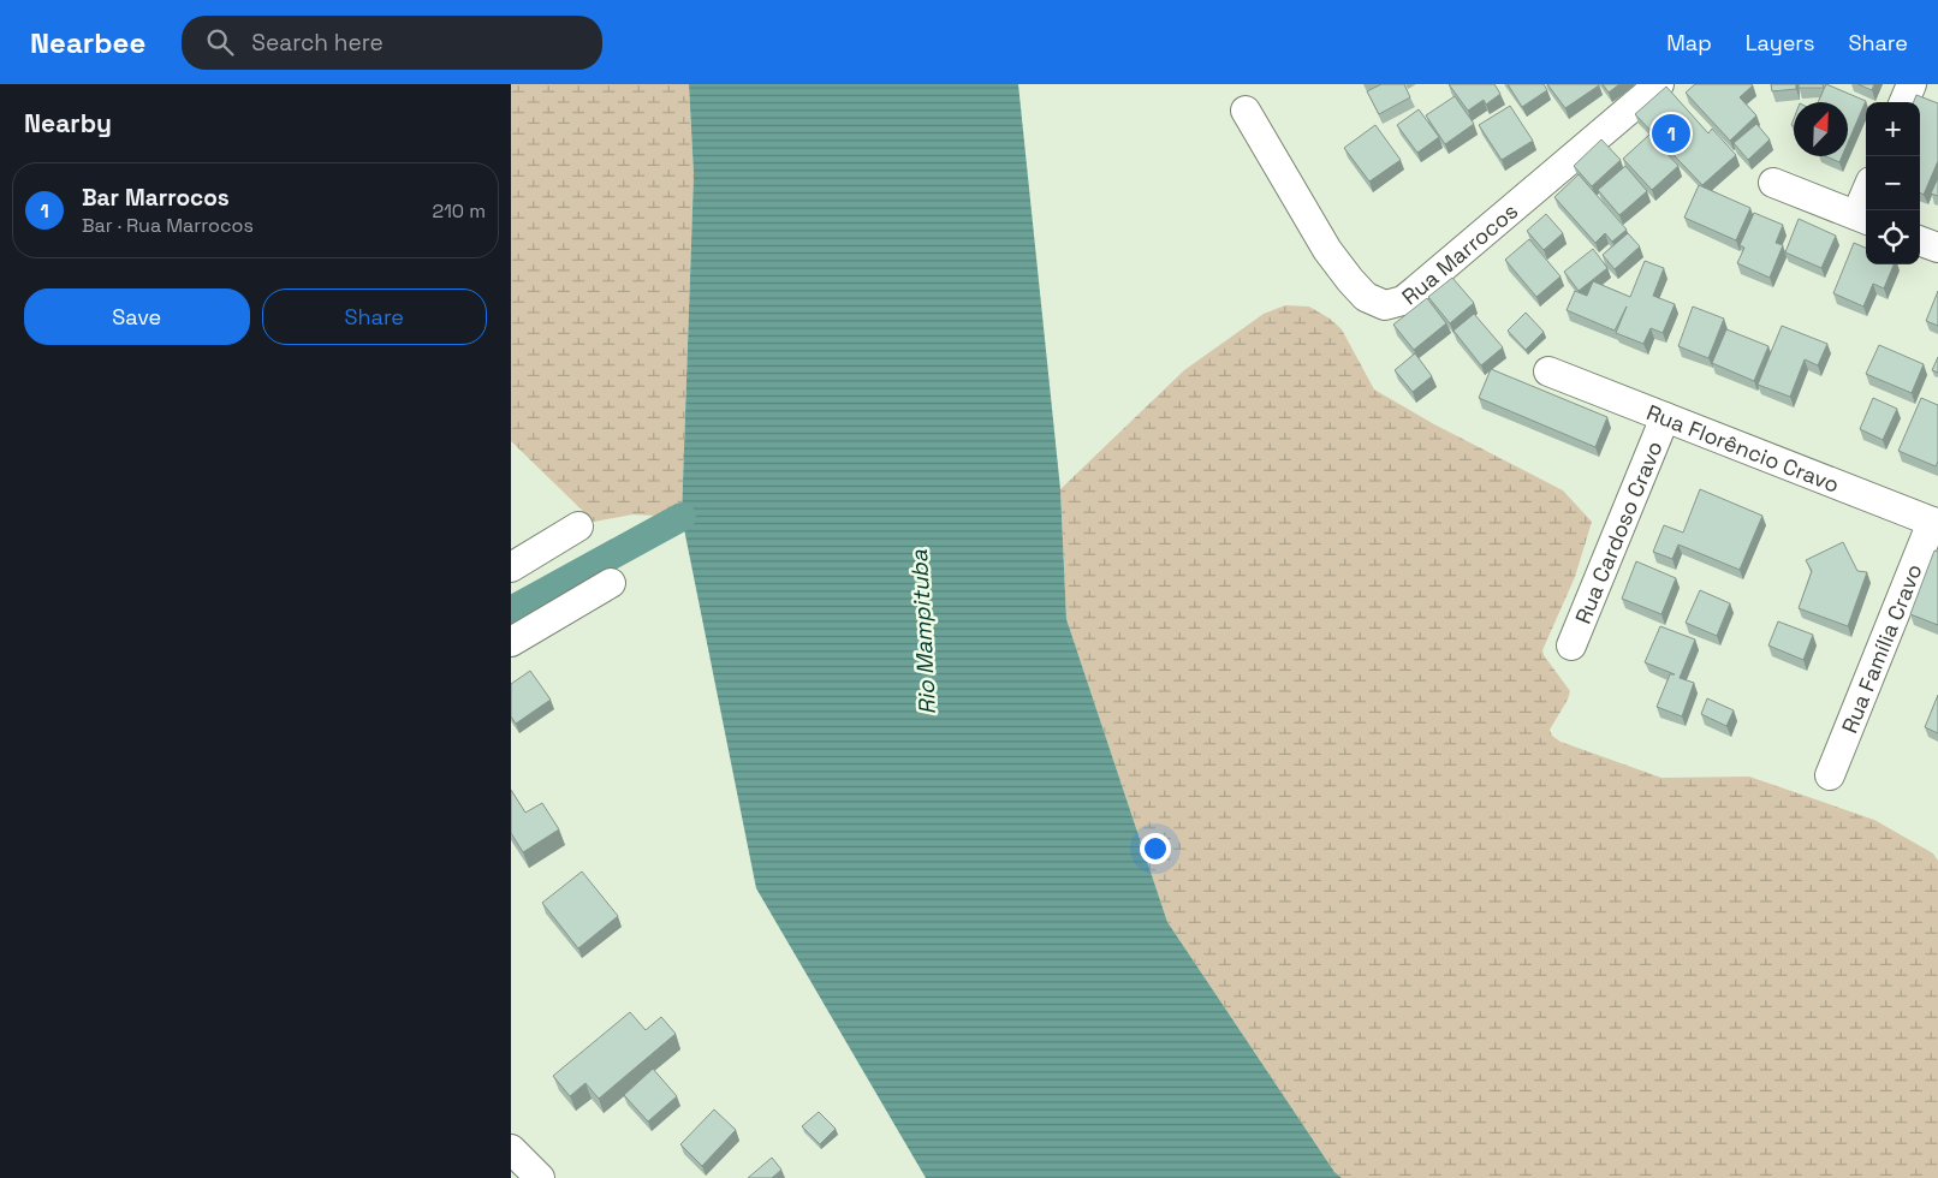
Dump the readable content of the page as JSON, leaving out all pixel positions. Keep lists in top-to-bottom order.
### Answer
{
  "streets": {
    "street": [
      "Rua Marrocos",
      "Rua Florêncio Cravo",
      "Rua Cardoso Cravo",
      "Rua Família Cravo"
    ]
  },
  "crossings": [
    ["Rua Florêncio Cravo", "Rua Cardoso Cravo"],
    ["Rua Florêncio Cravo", "Rua Família Cravo"]
  ],
  "water": ["Rio Mampituba"],
  "north": "top right",
  "page": {
    "header": "Nearbee",
    "search": "Search here",
    "nav": ["Map", "Layers", "Share"],
    "heading": "Nearby",
    "map_buttons": ["+", "−"],
    "pins": "1",
    "list": [
      {
        "mark": "1",
        "name": "Bar Marrocos",
        "note": "Bar · Rua Marrocos",
        "value": "210 m"
      }
    ],
    "buttons": ["Save", "Share"]
  }
}
